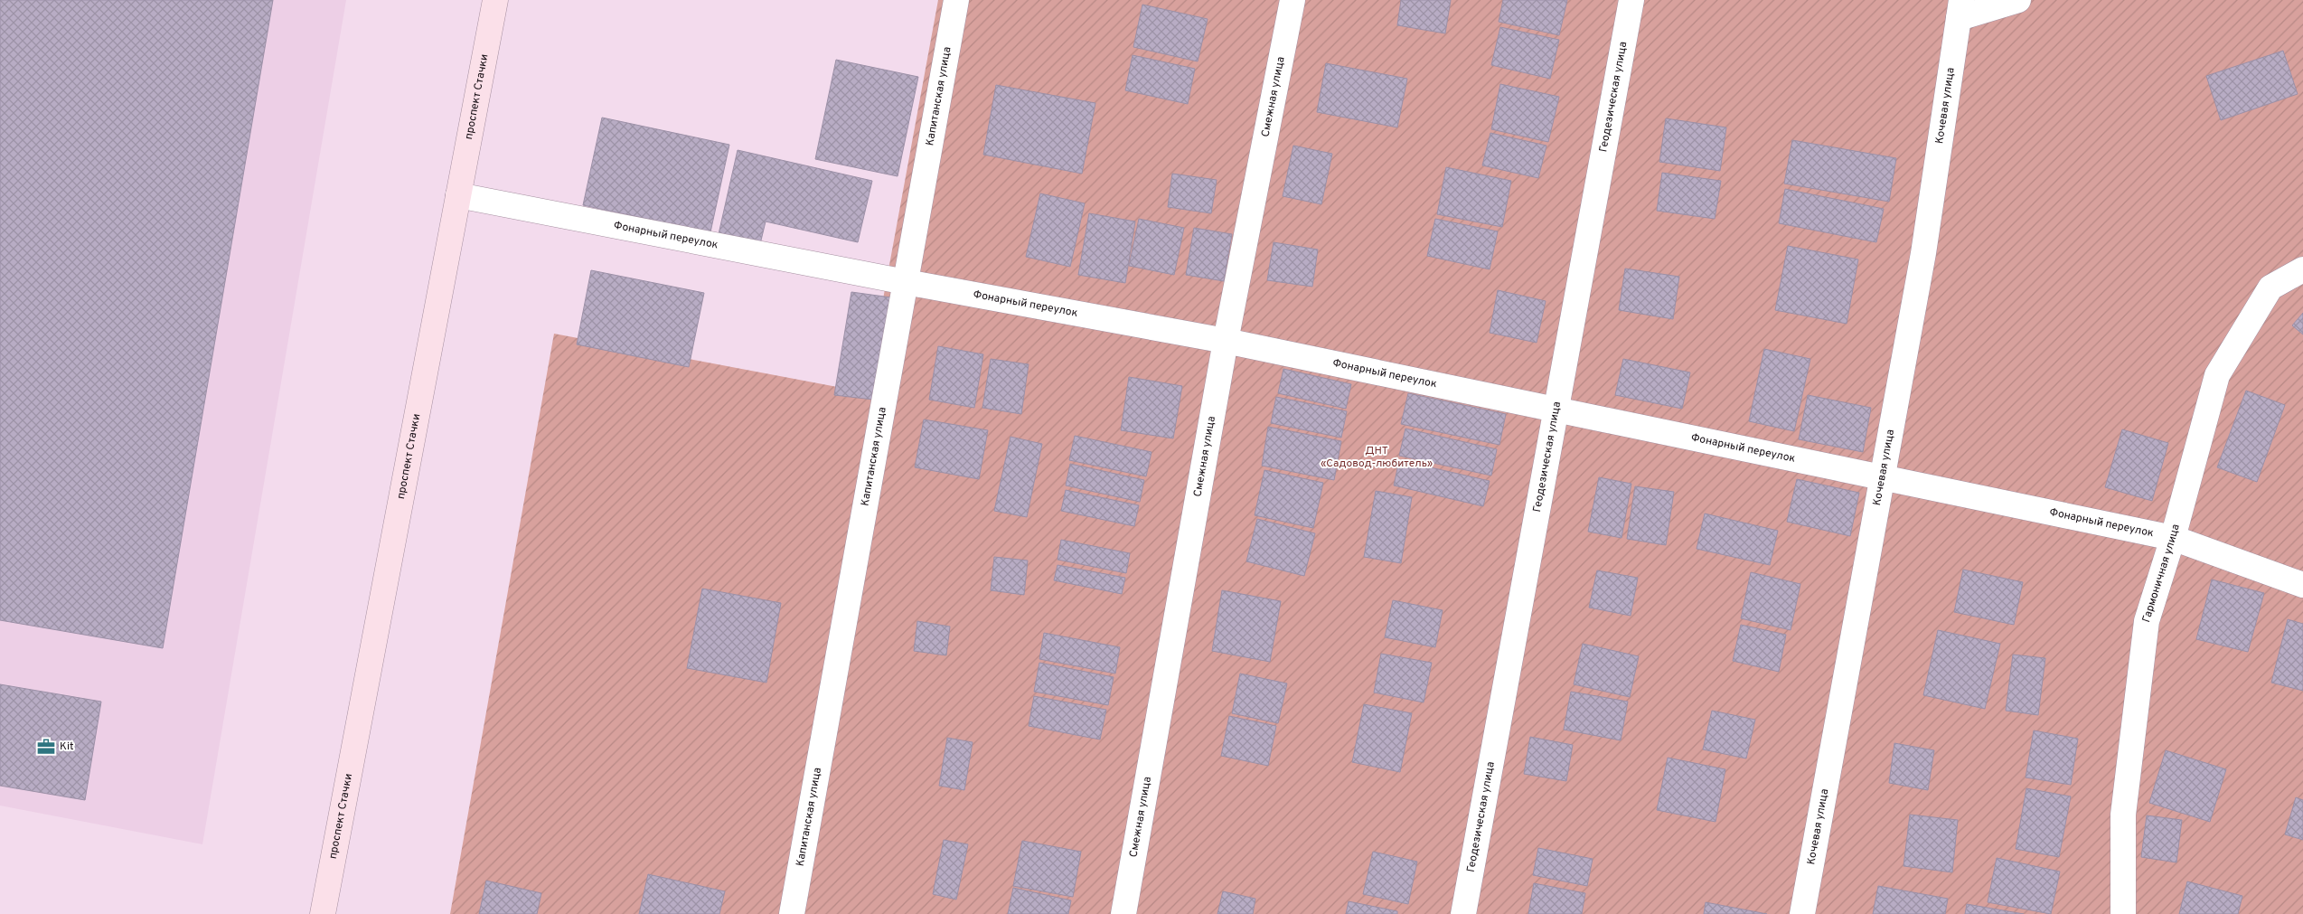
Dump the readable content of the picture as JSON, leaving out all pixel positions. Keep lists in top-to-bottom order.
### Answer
{
  "streets": {
    "street": [
      "Капитанская улица",
      "Смежная улица",
      "Геодезическая улица",
      "проспект Стачки",
      "Кочевая улица",
      "Фонарный переулок",
      "Гармоничная улица"
    ]
  },
  "crossings": [
    ["Капитанская улица", "Фонарный переулок"],
    ["Смежная улица", "Фонарный переулок"],
    ["Геодезическая улица", "Фонарный переулок"],
    ["проспект Стачки", "Фонарный переулок"],
    ["Кочевая улица", "Фонарный переулок"],
    ["Фонарный переулок", "Гармоничная улица"]
  ],
  "parks": ["ДНТ «Садовод-любитель»"],
  "places": {
    "office": ["Kit"]
  }
}
